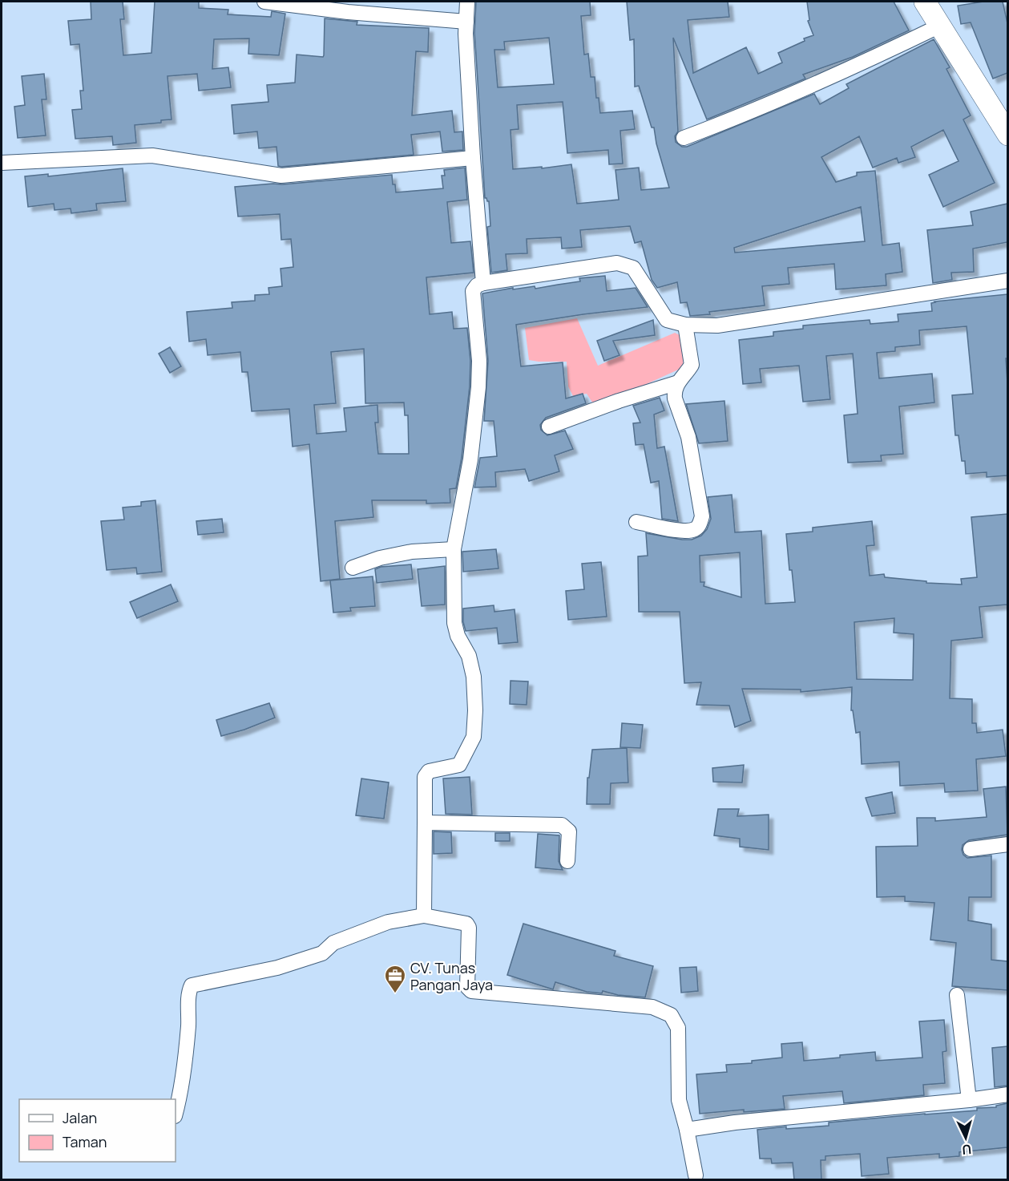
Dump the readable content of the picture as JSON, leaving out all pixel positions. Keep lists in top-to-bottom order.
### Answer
{
  "places": {
    "office": ["CV. Tunas Pangan Jaya"]
  },
  "legend": ["Jalan", "Taman"],
  "north": "bottom"
}
